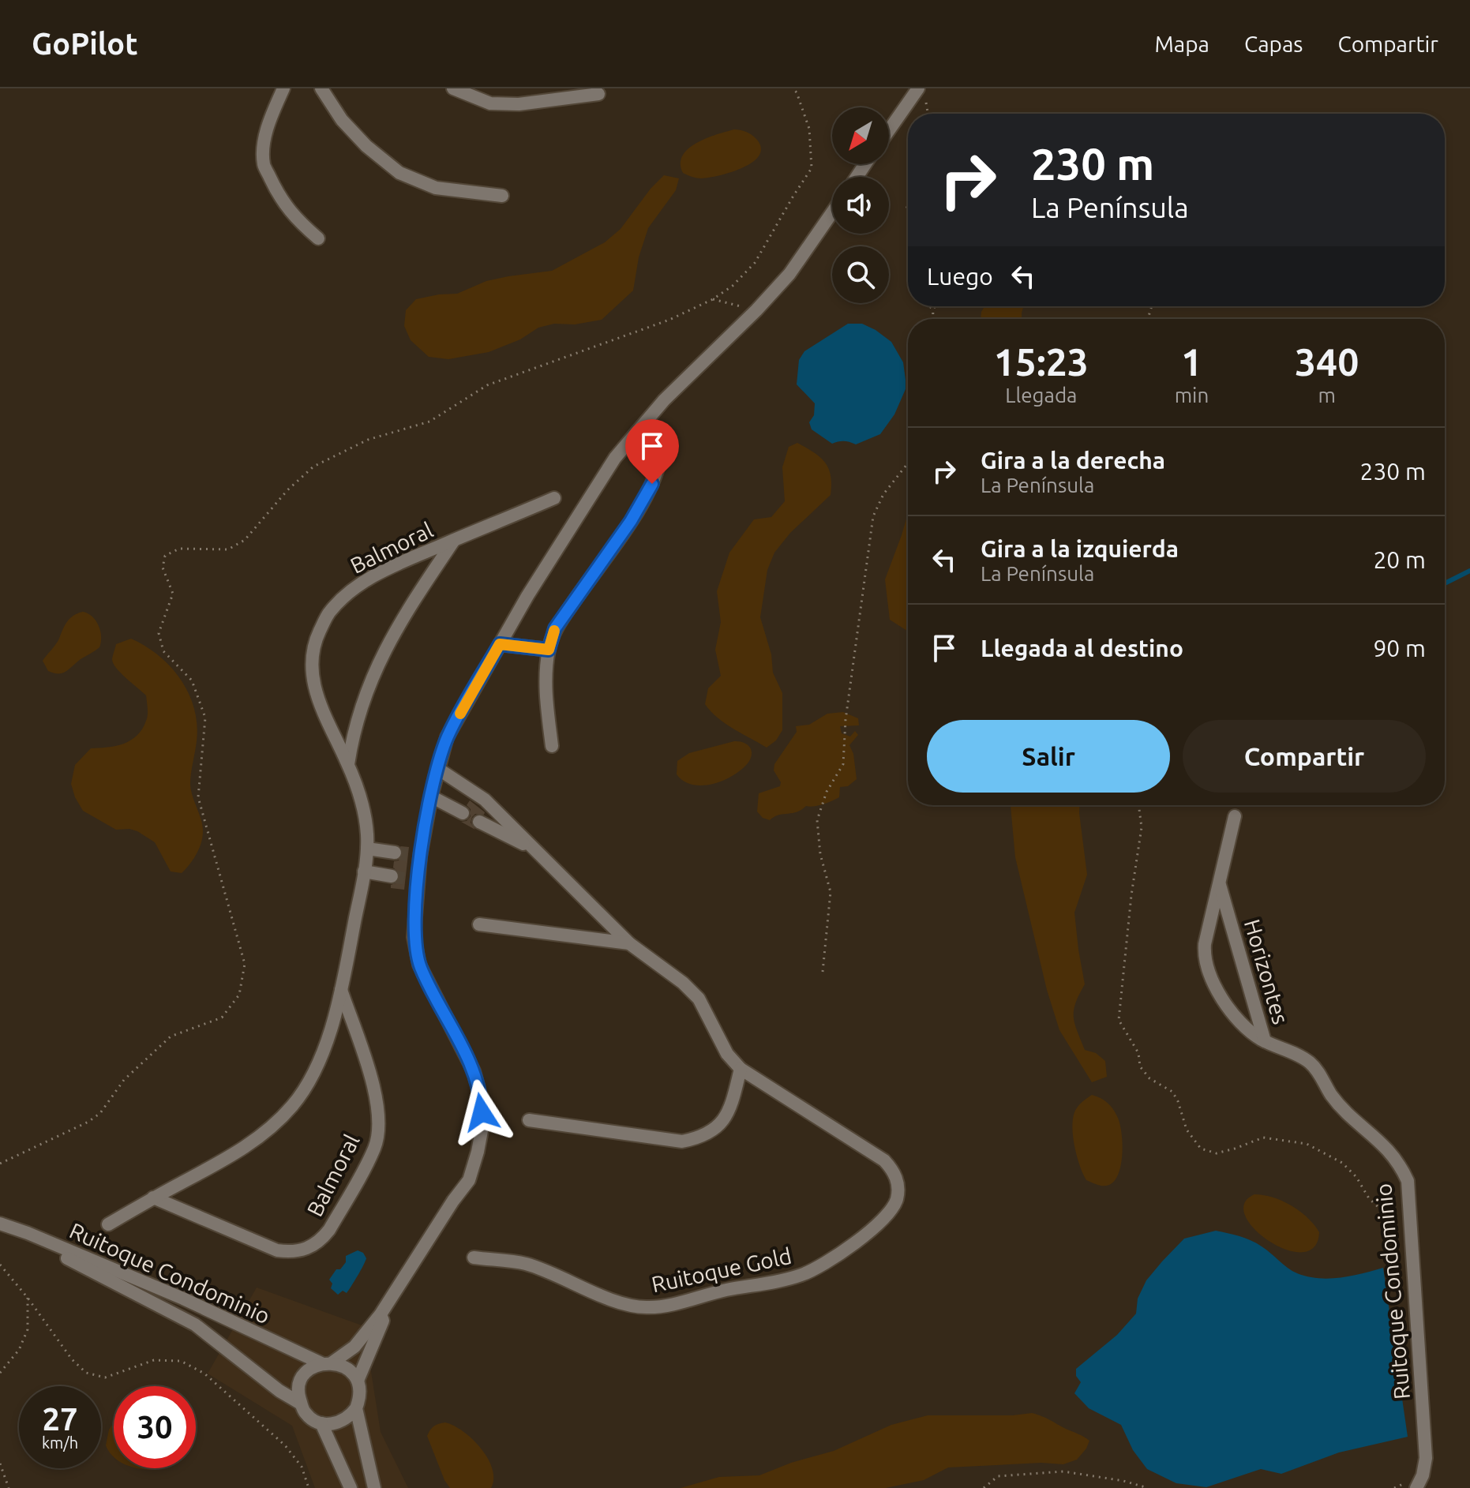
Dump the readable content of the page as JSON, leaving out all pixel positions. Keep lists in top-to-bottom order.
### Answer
{
  "streets": {
    "street": [
      "Balmoral",
      "Horizontes",
      "Ruitoque Gold",
      "Ruitoque Condominio"
    ]
  },
  "crossings": [
    ["Horizontes", "Ruitoque Condominio"]
  ],
  "north": "bottom left",
  "page": {
    "header": "GoPilot",
    "nav": ["Mapa", "Capas", "Compartir"],
    "turn": ["230 m", "La Península"],
    "then": "Luego",
    "eta": [
      "15:23",
      "Llegada",
      "1",
      "min",
      "340",
      "m"
    ],
    "list": [
      {
        "name": "Gira a la derecha",
        "note": "La Península",
        "value": "230 m"
      },
      {
        "name": "Gira a la izquierda",
        "note": "La Península",
        "value": "20 m"
      },
      {
        "name": "Llegada al destino",
        "value": "90 m"
      }
    ],
    "buttons": ["Salir", "Compartir"],
    "speed": "27 km/h",
    "limit": "30"
  }
}
